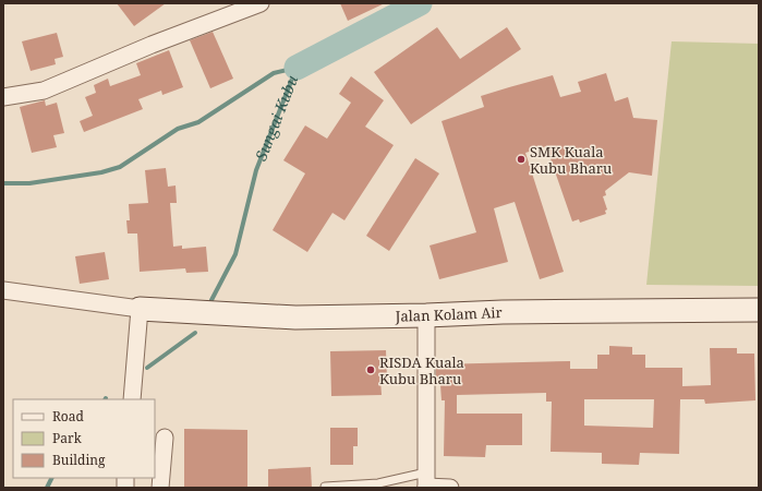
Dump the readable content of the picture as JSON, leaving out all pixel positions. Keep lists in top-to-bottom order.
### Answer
{
  "streets": {
    "street": ["Jalan Kolam Air"]
  },
  "water": ["Sungai Kubu"],
  "places": ["SMK Kuala Kubu Bharu", "RISDA Kuala Kubu Bharu"],
  "legend": ["Road", "Park", "Building"]
}
